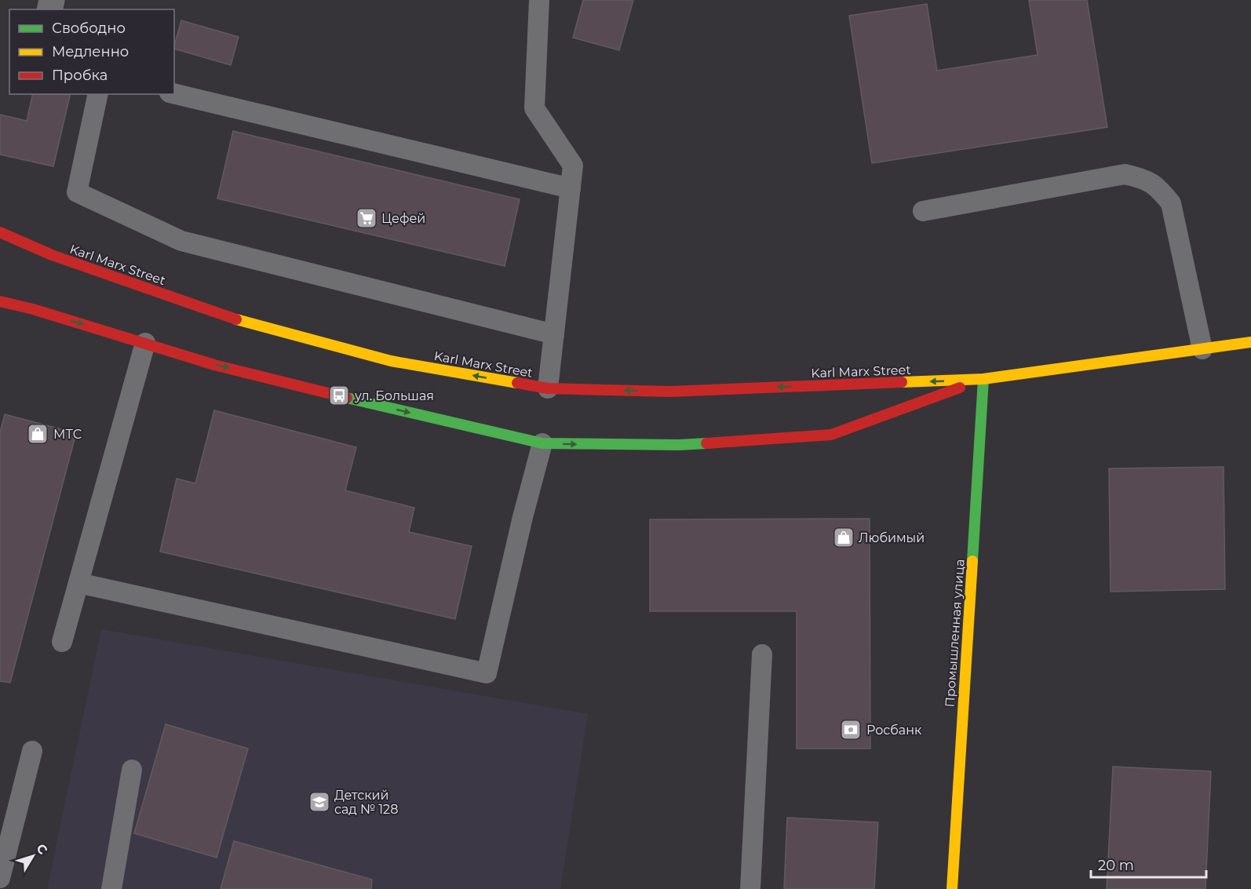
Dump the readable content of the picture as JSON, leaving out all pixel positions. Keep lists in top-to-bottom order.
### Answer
{
  "streets": {
    "main road": ["Karl Marx Street", "Промышленная улица"]
  },
  "crossings": [
    ["Karl Marx Street", "Промышленная улица"]
  ],
  "places": {
    "supermarket": ["Цефей"],
    "bus stop": ["ул. Большая"],
    "shop": ["МТС", "Любимый"],
    "bank": ["Росбанк"],
    "school or university": ["Детский сад № 128"]
  },
  "legend": ["Свободно", "Медленно", "Пробка"],
  "scale_bar": "20 m",
  "north": "top right"
}
